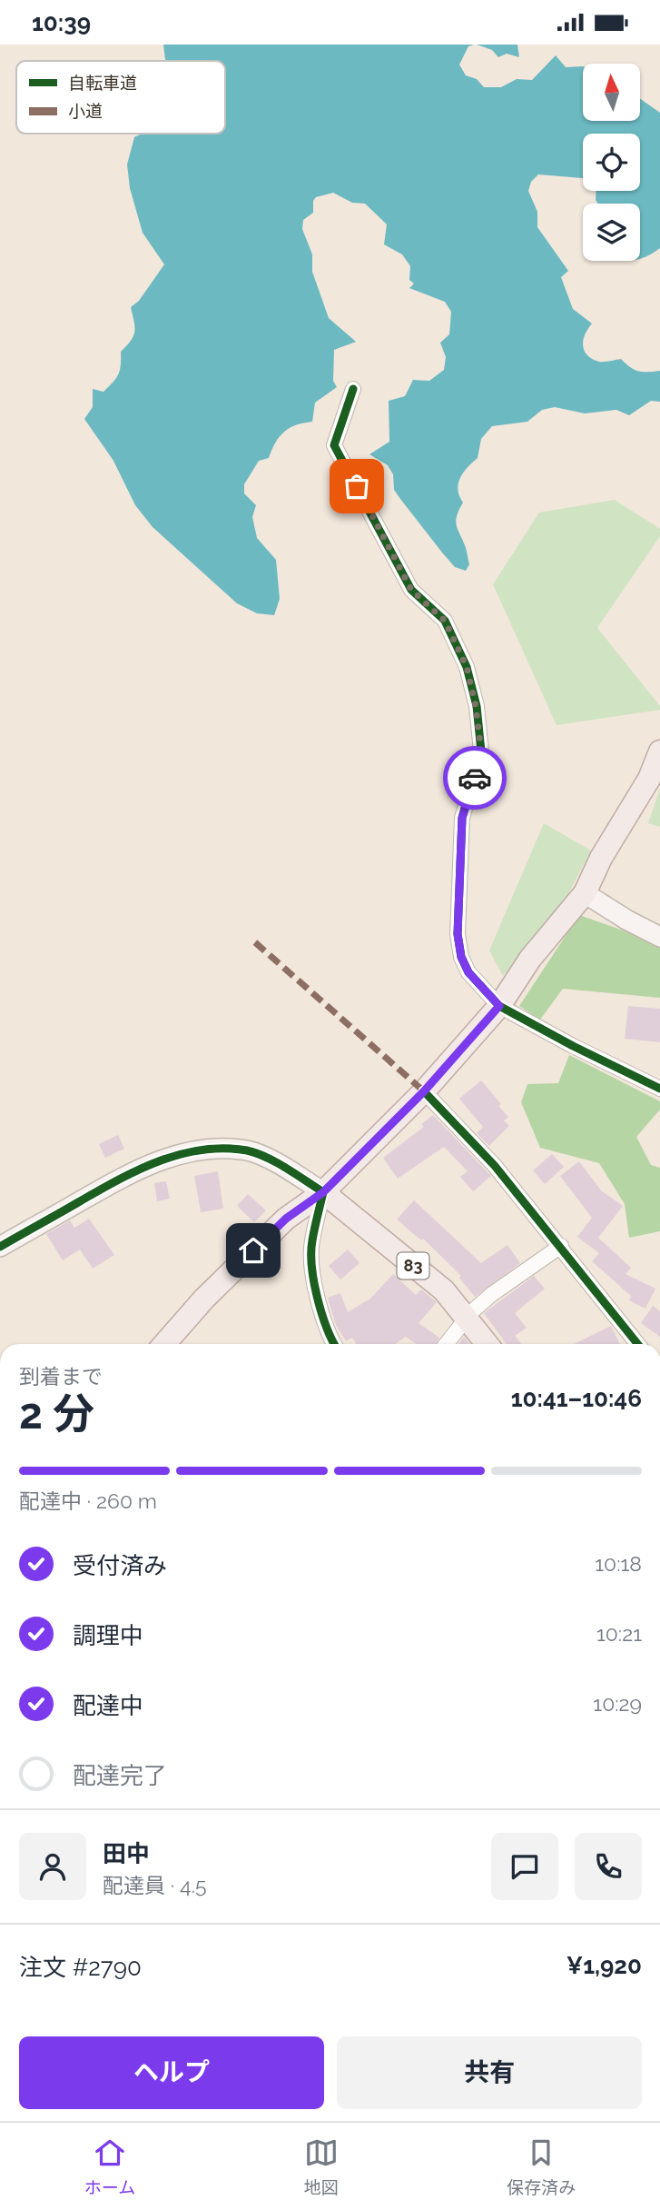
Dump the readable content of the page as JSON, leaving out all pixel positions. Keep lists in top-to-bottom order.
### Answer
{
  "streets": {
    "main road": ["83"]
  },
  "legend": ["自転車道", "小道"],
  "north": "top",
  "page": {
    "status": "10:39",
    "heading": ["2 分", "到着まで", "10:41–10:46"],
    "panel": [
      "田中",
      "配達員 · 4.5",
      "注文 #2790",
      "¥1,920"
    ],
    "bar": "配達中 · 260 m",
    "list": [
      ["受付済み", "10:18"],
      ["調理中", "10:21"],
      ["配達中", "10:29"],
      "配達完了"
    ],
    "buttons": ["ヘルプ", "共有"],
    "tabs": ["ホーム", "地図", "保存済み"]
  }
}
